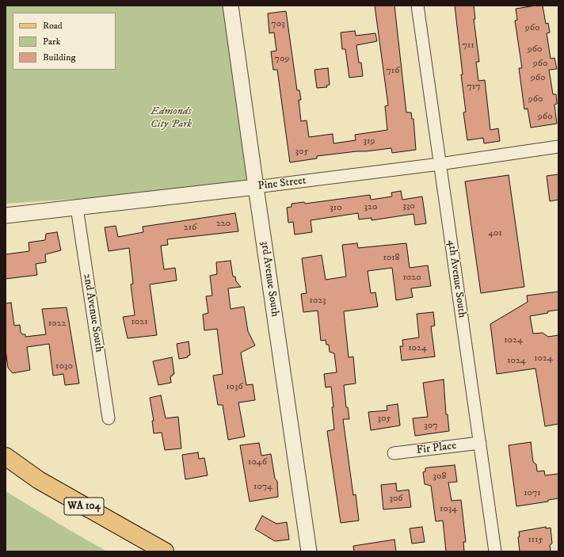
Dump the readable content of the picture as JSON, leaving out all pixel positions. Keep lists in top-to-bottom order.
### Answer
{
  "streets": {
    "main road": ["WA 104"],
    "street": [
      "Pine Street",
      "3rd Avenue South",
      "4th Avenue South",
      "2nd Avenue South",
      "Fir Place"
    ]
  },
  "crossings": [
    ["Pine Street", "3rd Avenue South"],
    ["Pine Street", "4th Avenue South"],
    ["Pine Street", "2nd Avenue South"],
    ["4th Avenue South", "Fir Place"]
  ],
  "parks": ["Edmonds City Park"],
  "house_numbers": [
    "703",
    "960",
    "711",
    "960",
    "709",
    "960",
    "716",
    "960",
    "717",
    "960",
    "960",
    "319",
    "305",
    "330",
    "320",
    "310",
    "220",
    "216",
    "401",
    "1018",
    "1020",
    "1023",
    "1021",
    "1022",
    "1024",
    "1024",
    "1024",
    "1024",
    "1030",
    "1036",
    "305",
    "307",
    "1046",
    "308",
    "1074",
    "1071",
    "306",
    "1034",
    "1115"
  ],
  "legend": ["Road", "Park", "Building"]
}
